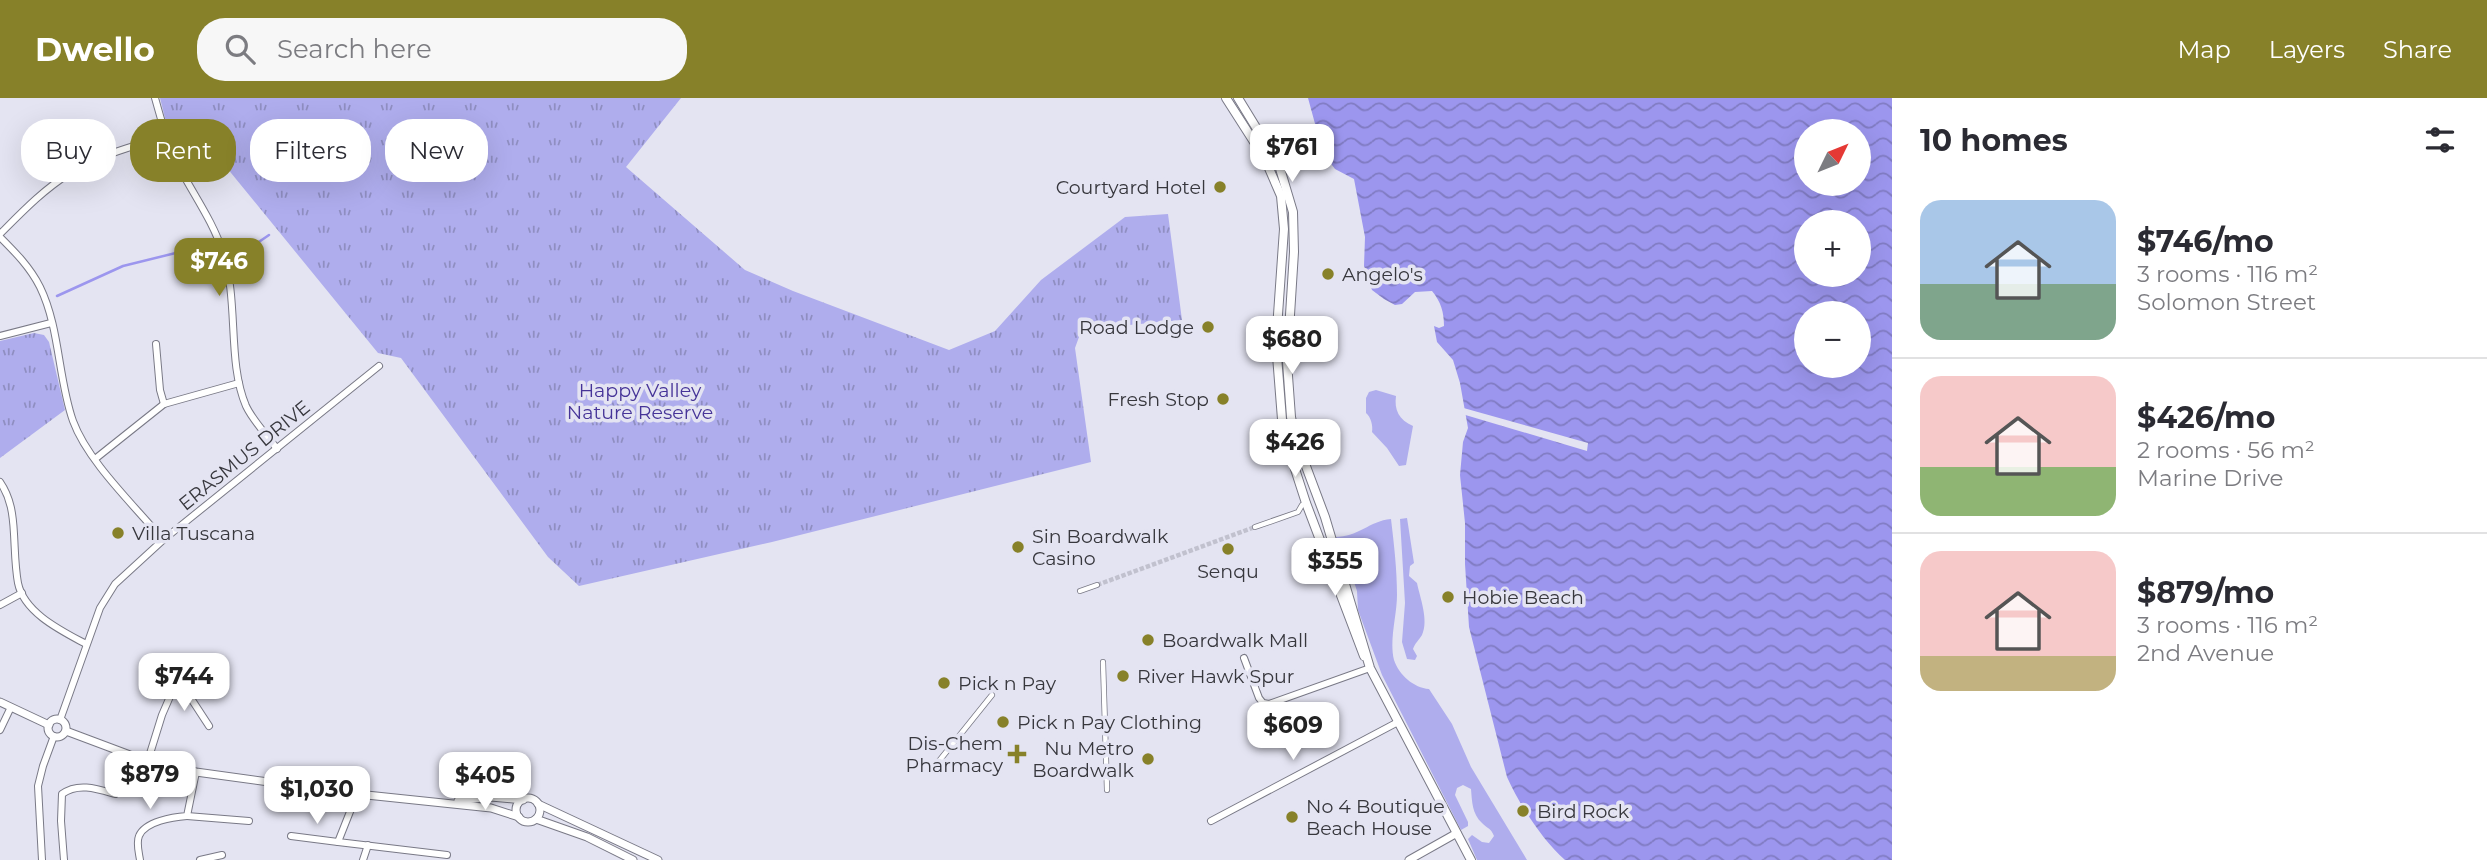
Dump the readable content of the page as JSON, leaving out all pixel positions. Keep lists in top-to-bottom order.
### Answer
{
  "streets": {
    "street": ["ERASMUS DRIVE"]
  },
  "parks": ["Happy Valley Nature Reserve"],
  "places": {
    "other": [
      "Courtyard Hotel",
      "Angelo's",
      "Road Lodge",
      "Fresh Stop",
      "Villa Tuscana",
      "Sin Boardwalk Casino",
      "Senqu",
      "Hobie Beach",
      "Boardwalk Mall",
      "River Hawk Spur",
      "Pick n Pay",
      "Pick n Pay Clothing",
      "Nu Metro Boardwalk",
      "Bird Rock",
      "No 4 Boutique Beach House"
    ],
    "health": ["Dis-Chem Pharmacy"]
  },
  "north": "top right",
  "page": {
    "header": "Dwello",
    "search": "Search here",
    "nav": ["Map", "Layers", "Share"],
    "heading": "10 homes",
    "map_buttons": ["+", "−"],
    "chip": [
      "Buy",
      "Rent",
      "Filters",
      "New"
    ],
    "price": [
      "$761",
      "$746",
      "$680",
      "$426",
      "$355",
      "$744",
      "$609",
      "$879",
      "$405",
      "$1,030"
    ],
    "list": [
      {
        "name": "$746/mo",
        "note": "3 rooms · 116 m² · Solomon Street"
      },
      {
        "name": "$426/mo",
        "note": "2 rooms · 56 m² · Marine Drive"
      },
      {
        "name": "$879/mo",
        "note": "3 rooms · 116 m² · 2nd Avenue"
      }
    ]
  }
}
